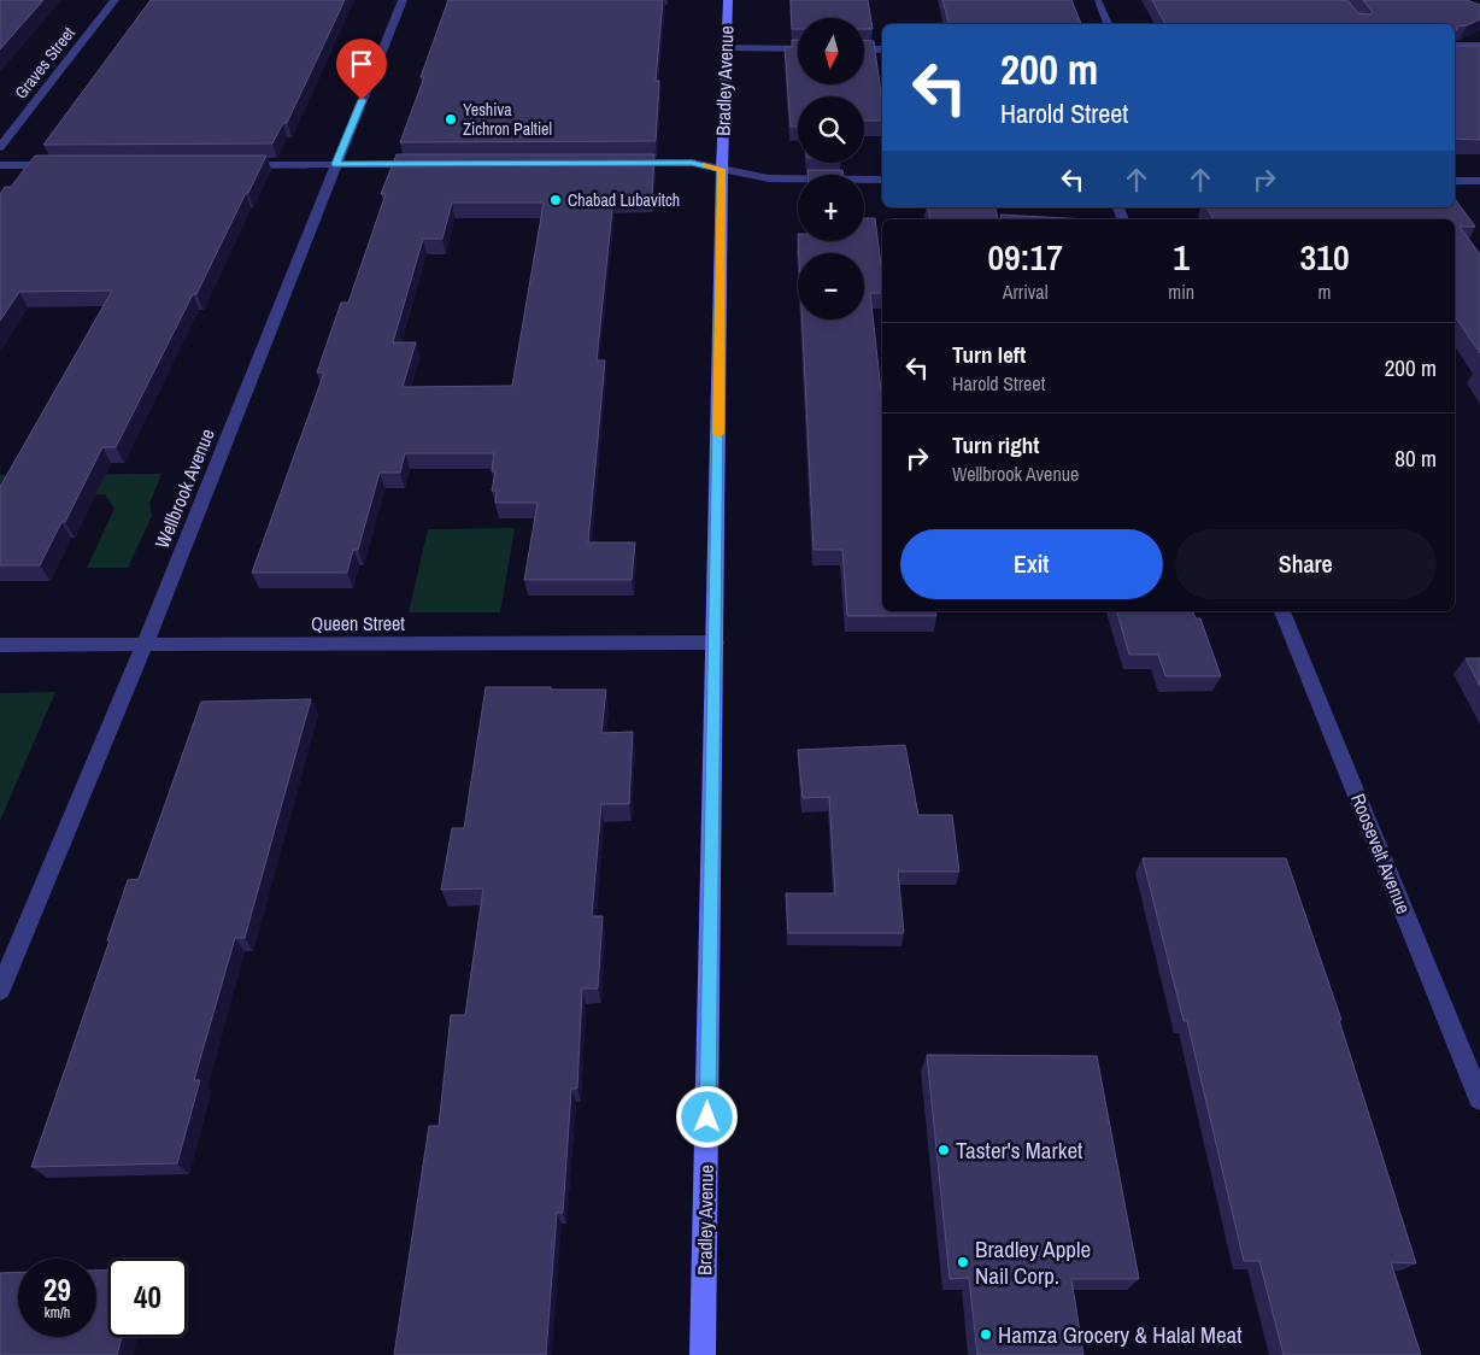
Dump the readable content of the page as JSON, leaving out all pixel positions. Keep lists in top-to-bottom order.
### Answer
{
  "streets": {
    "street": [
      "Graves Street",
      "Bradley Avenue",
      "Wellbrook Avenue",
      "Queen Street",
      "Roosevelt Avenue"
    ]
  },
  "crossings": [
    ["Bradley Avenue", "Queen Street"],
    ["Wellbrook Avenue", "Queen Street"]
  ],
  "places": [
    "Yeshiva Zichron Paltiel",
    "Chabad Lubavitch",
    "Taster's Market",
    "Bradley Apple Nail Corp.",
    "Hamza Grocery & Halal Meat"
  ],
  "north": "bottom",
  "page": {
    "map_buttons": ["+", "−"],
    "turn": ["200 m", "Harold Street"],
    "eta": [
      "09:17",
      "Arrival",
      "1",
      "min",
      "310",
      "m"
    ],
    "list": [
      {
        "name": "Turn left",
        "note": "Harold Street",
        "value": "200 m"
      },
      {
        "name": "Turn right",
        "note": "Wellbrook Avenue",
        "value": "80 m"
      }
    ],
    "buttons": ["Exit", "Share"],
    "speed": "29 km/h",
    "limit": "40"
  }
}
